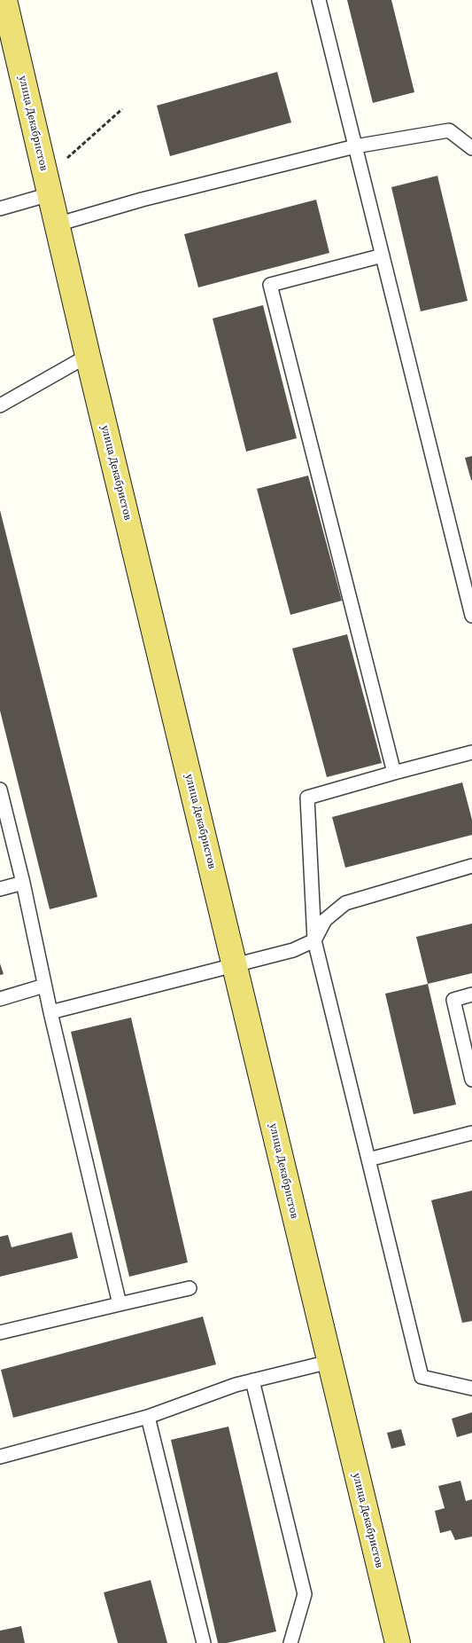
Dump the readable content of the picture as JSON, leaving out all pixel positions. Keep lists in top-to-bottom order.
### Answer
{
  "streets": {
    "main road": ["улица Декабристов"]
  }
}
